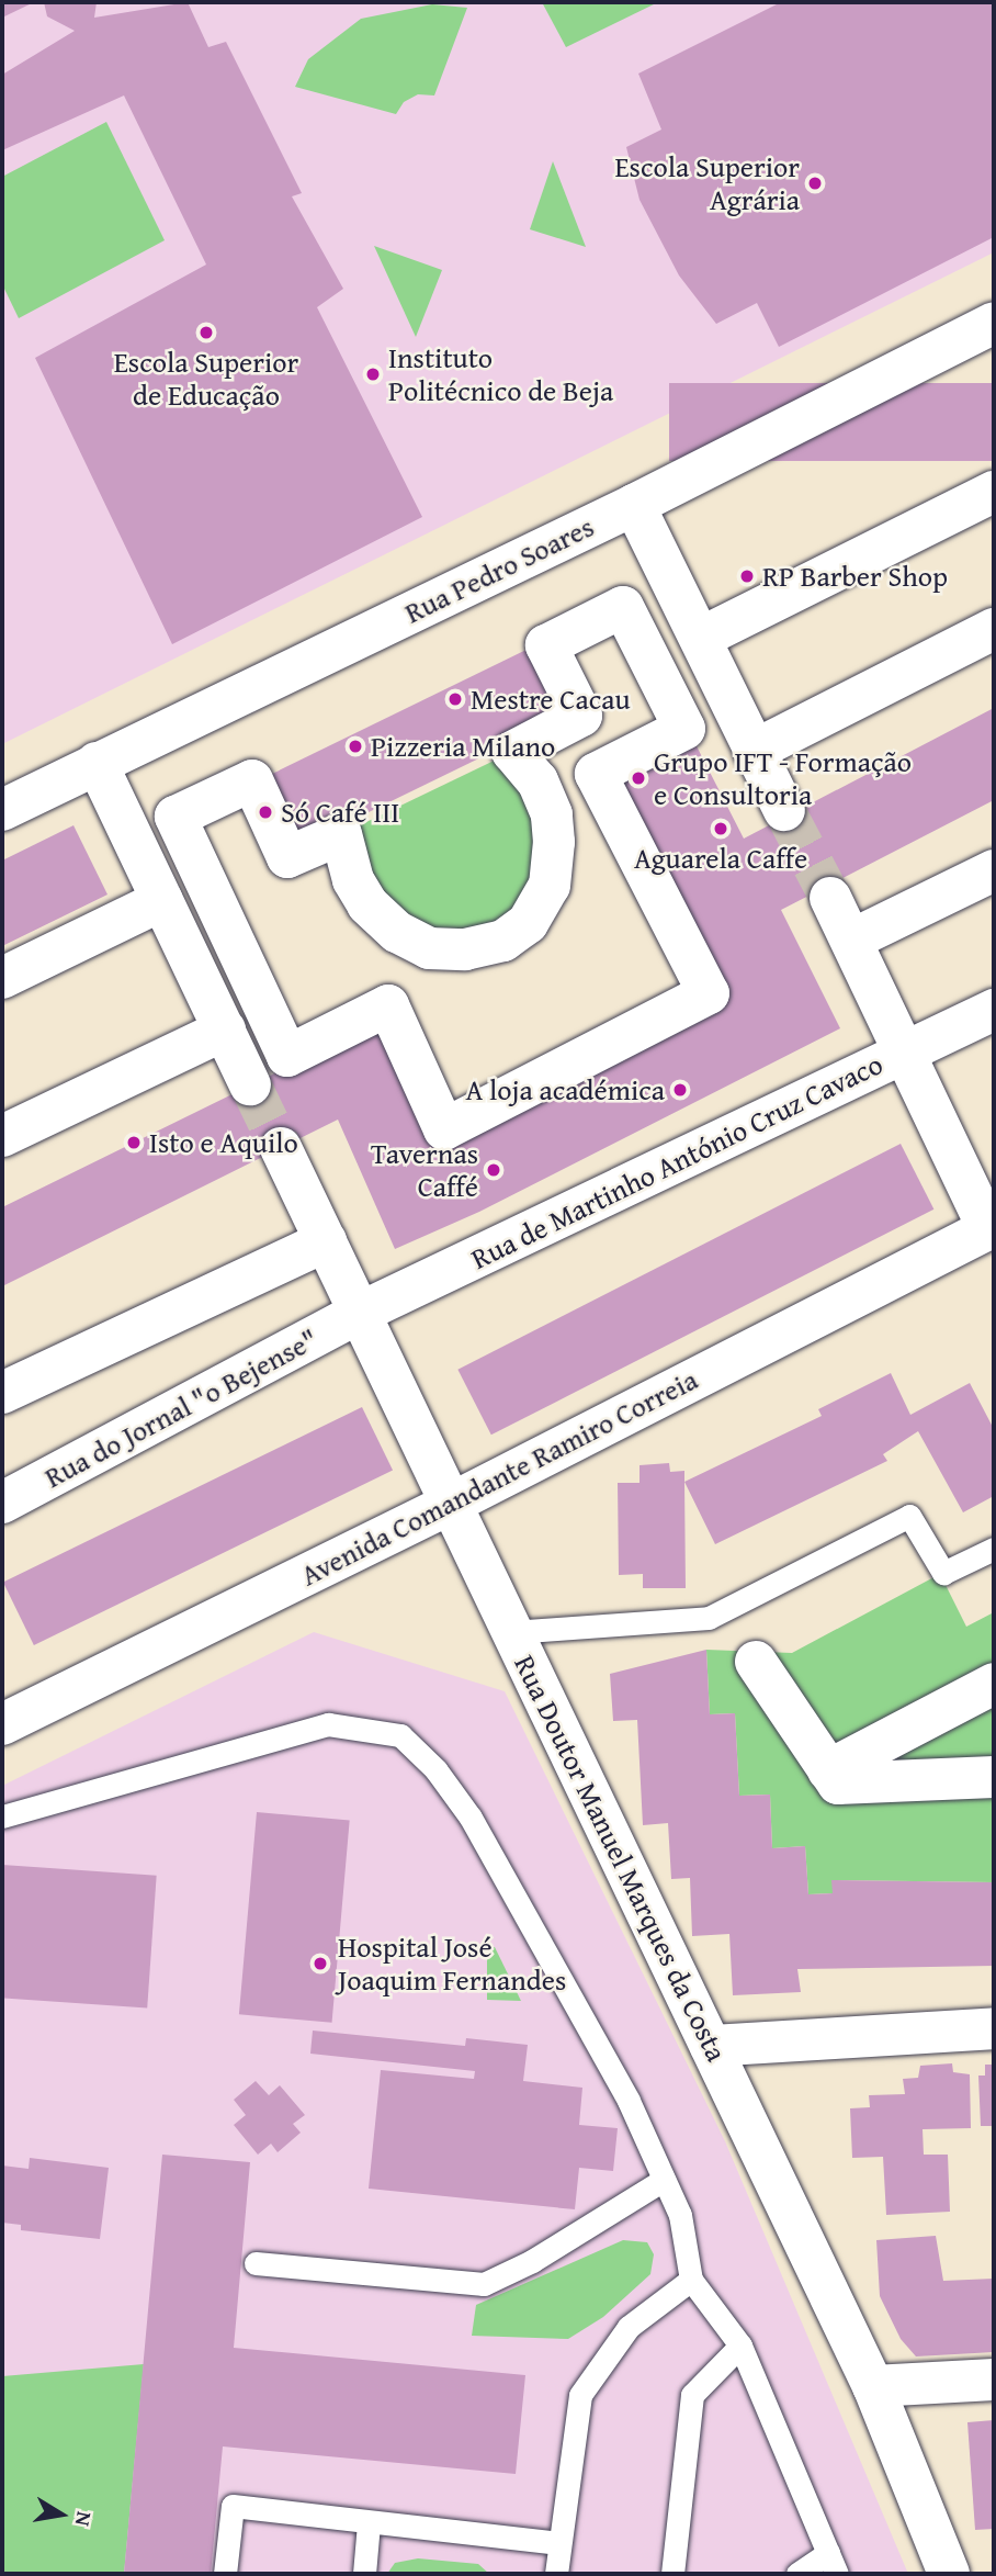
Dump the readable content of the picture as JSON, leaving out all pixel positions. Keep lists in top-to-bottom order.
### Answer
{
  "streets": {
    "street": [
      "Rua Pedro Soares",
      "Rua de Martinho António Cruz Cavaco",
      "Rua do Jornal \"o Bejense\"",
      "Avenida Comandante Ramiro Correia",
      "Rua Doutor Manuel Marques da Costa"
    ]
  },
  "crossings": [
    ["Rua de Martinho António Cruz Cavaco", "Rua do Jornal \"o Bejense\""],
    ["Rua de Martinho António Cruz Cavaco", "Rua Doutor Manuel Marques da Costa"],
    ["Rua do Jornal \"o Bejense\"", "Rua Doutor Manuel Marques da Costa"],
    ["Avenida Comandante Ramiro Correia", "Rua Doutor Manuel Marques da Costa"]
  ],
  "places": [
    "Escola Superior Agrária",
    "Escola Superior de Educação",
    "Instituto Politécnico de Beja",
    "RP Barber Shop",
    "Mestre Cacau",
    "Pizzeria Milano",
    "Grupo IFT - Formação e Consultoria",
    "Só Café III",
    "Aguarela Caffe",
    "A loja académica",
    "Isto e Aquilo",
    "Tavernas Caffé",
    "Hospital José Joaquim Fernandes"
  ],
  "north": "right"
}
